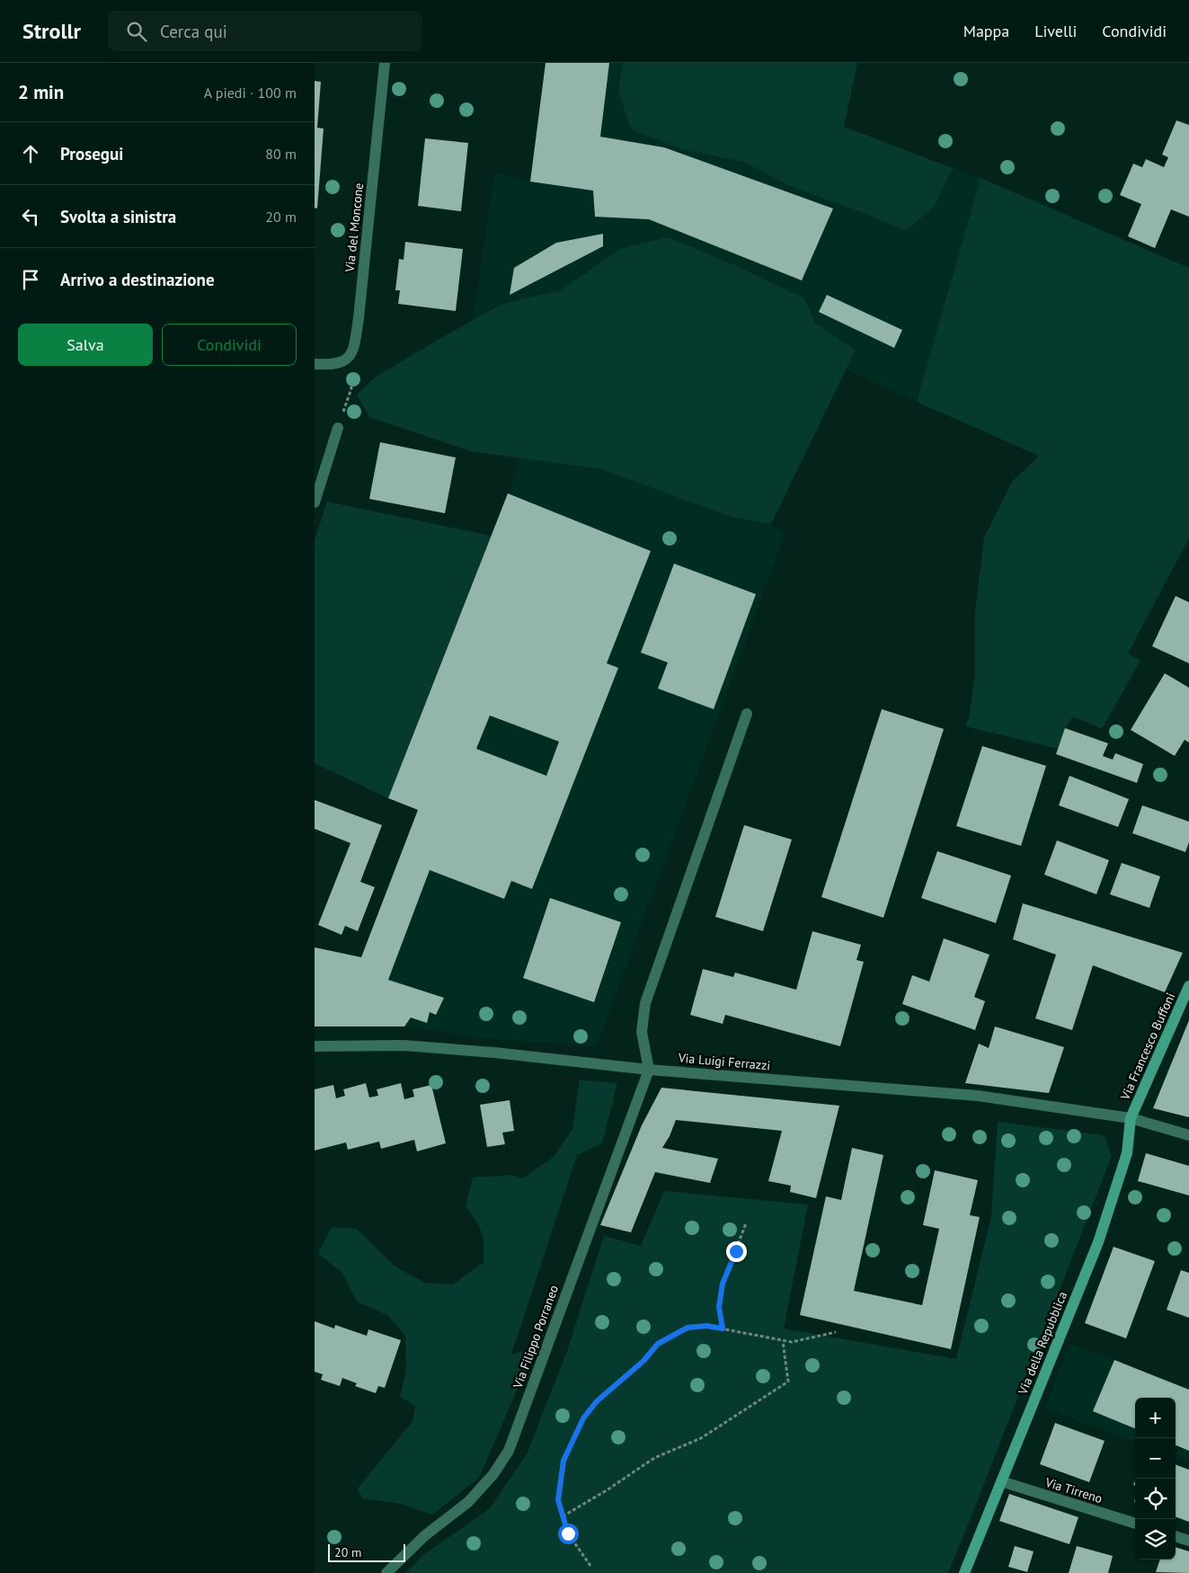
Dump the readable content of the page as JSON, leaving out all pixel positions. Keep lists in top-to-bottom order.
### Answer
{
  "streets": {
    "street": [
      "Via del Moncone",
      "Via Francesco Buffoni",
      "Via Luigi Ferrazzi",
      "Via Filippo Porraneo",
      "Via della Repubblica",
      "Via Tirreno"
    ]
  },
  "crossings": [
    ["Via Francesco Buffoni", "Via Luigi Ferrazzi"],
    ["Via Francesco Buffoni", "Via della Repubblica"],
    ["Via Luigi Ferrazzi", "Via Filippo Porraneo"],
    ["Via Luigi Ferrazzi", "Via della Repubblica"],
    ["Via della Repubblica", "Via Tirreno"]
  ],
  "scale_bar": "20 m",
  "page": {
    "header": "Strollr",
    "search": "Cerca qui",
    "nav": ["Mappa", "Livelli", "Condividi"],
    "heading": ["2 min", "A piedi · 100 m"],
    "list": [
      ["Prosegui", "80 m"],
      ["Svolta a sinistra", "20 m"],
      "Arrivo a destinazione"
    ],
    "buttons": ["Salva", "Condividi"],
    "map_buttons": ["+", "−"],
    "scale": "20 m"
  }
}
